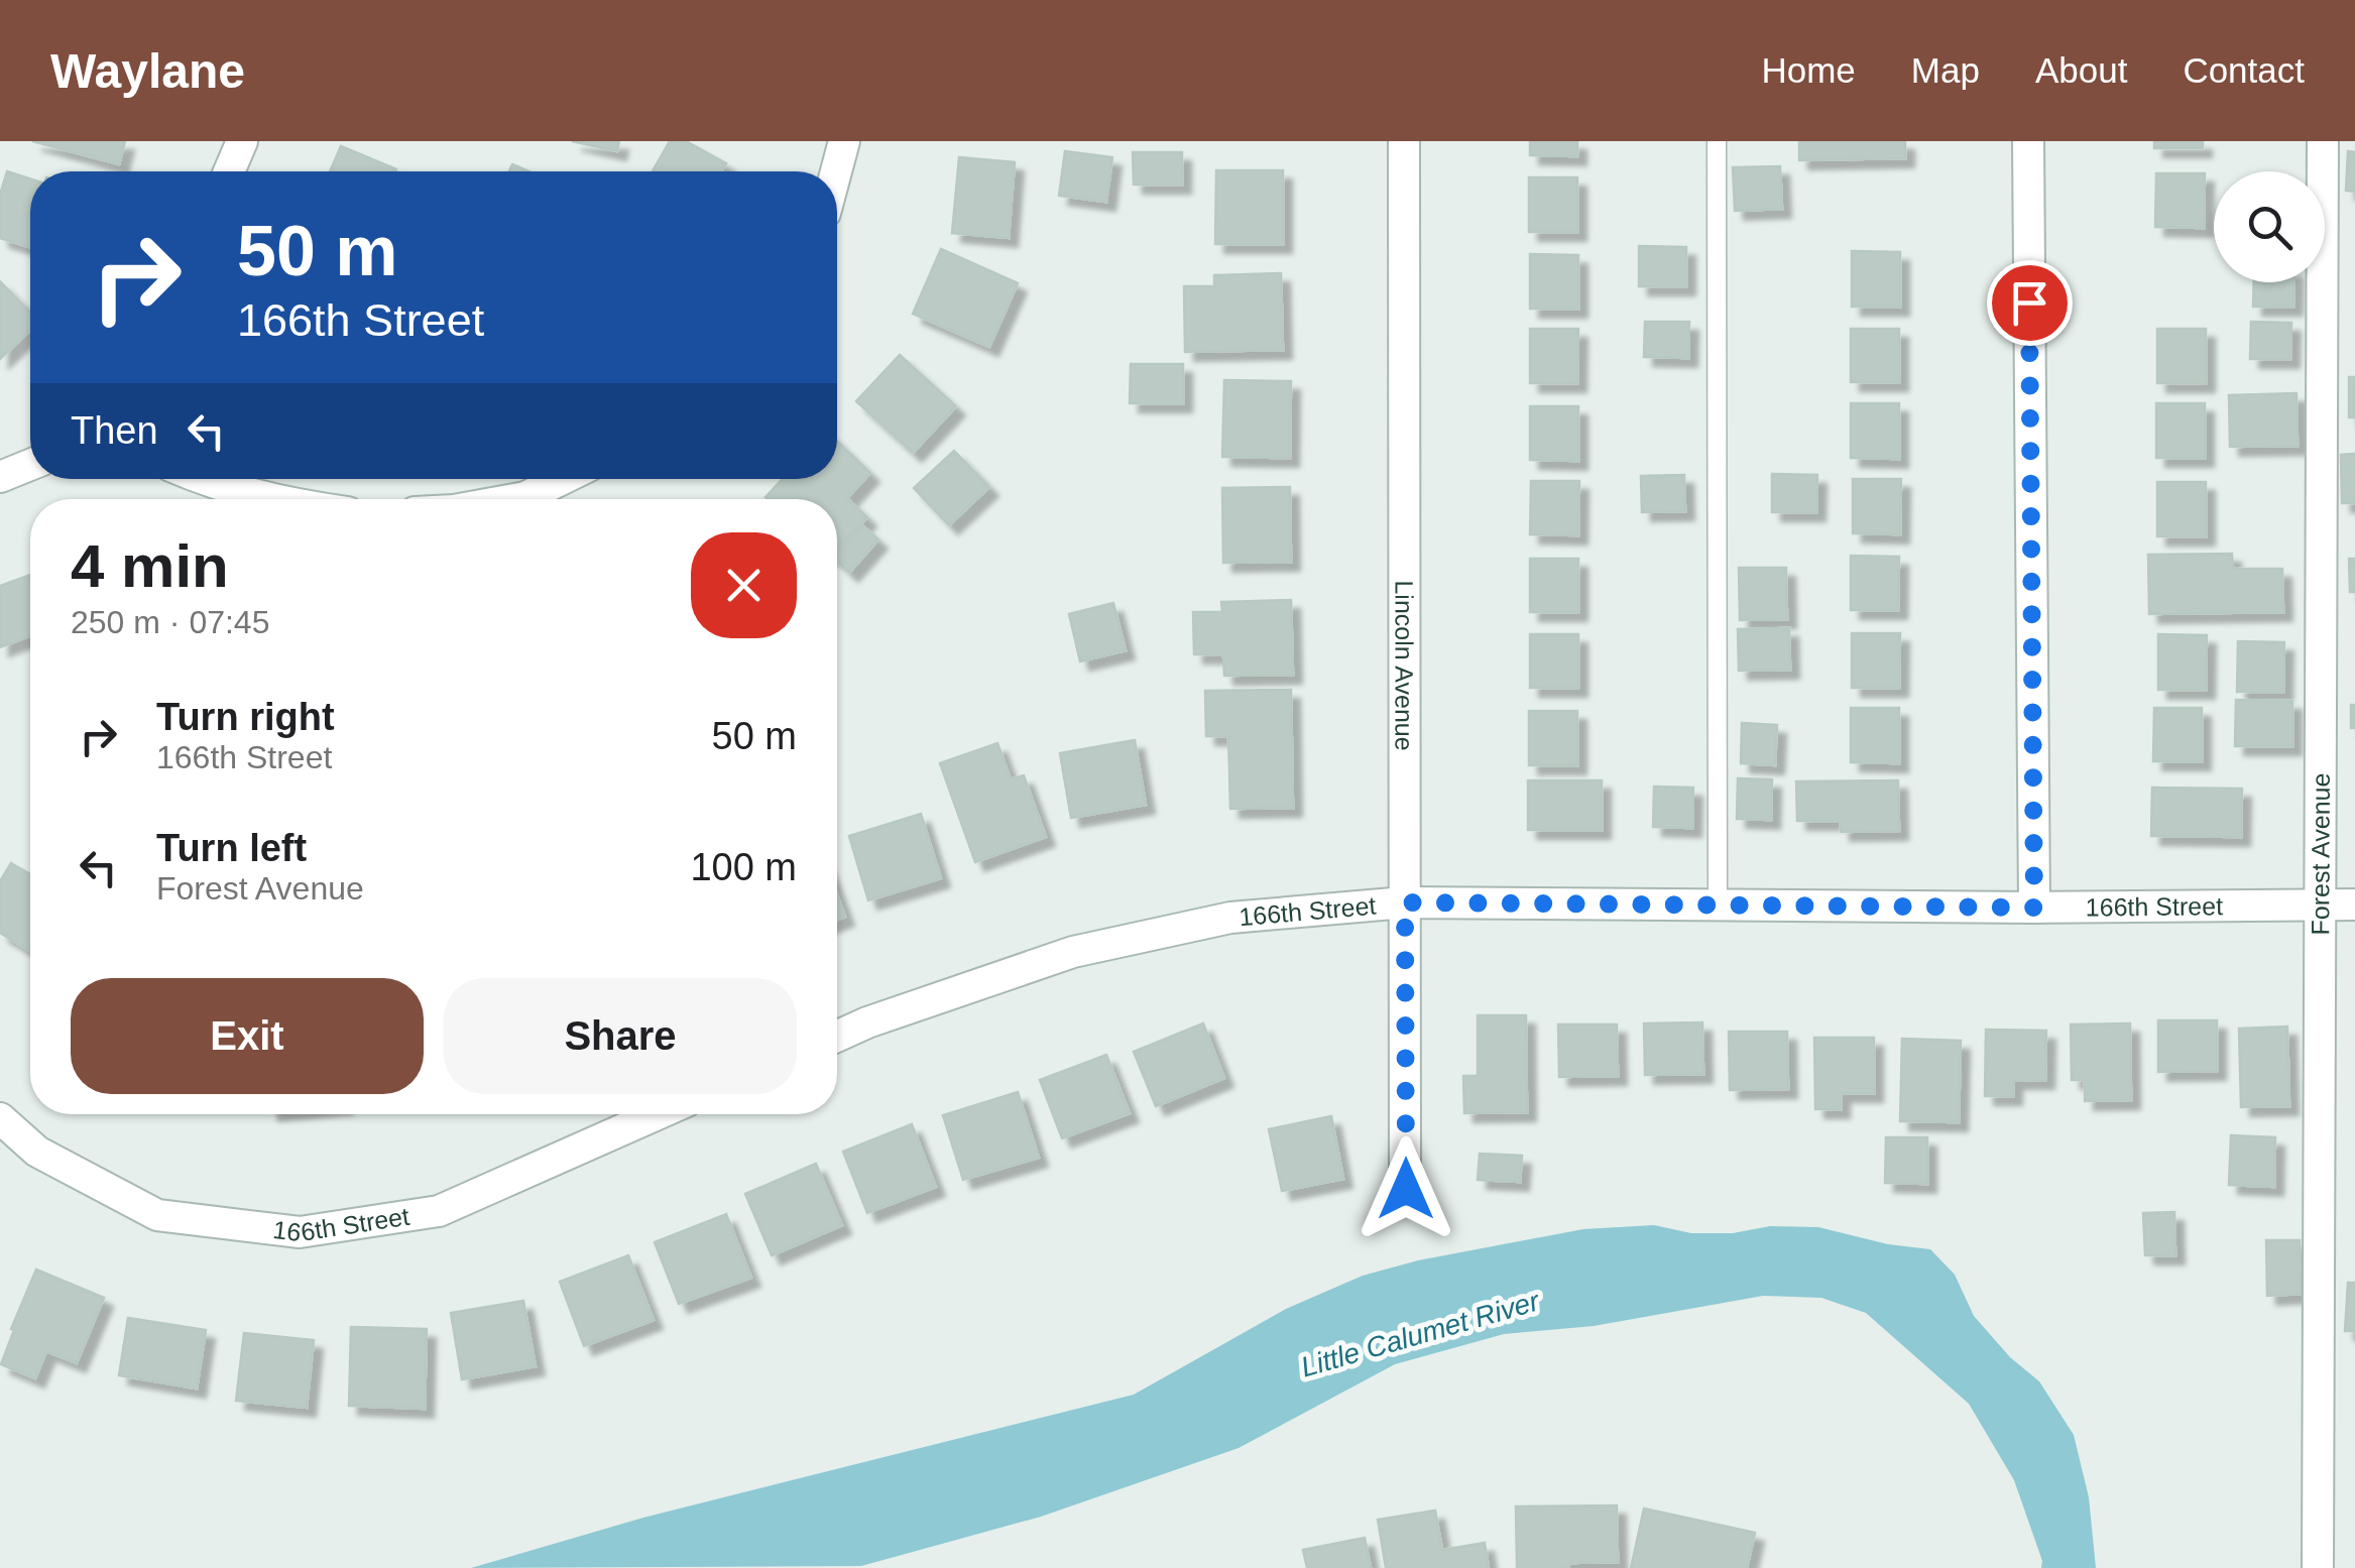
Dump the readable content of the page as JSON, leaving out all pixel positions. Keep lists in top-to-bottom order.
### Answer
{
  "streets": {
    "street": ["Lincoln Avenue", "Forest Avenue", "166th Street"]
  },
  "crossings": [
    ["Lincoln Avenue", "166th Street"],
    ["Forest Avenue", "166th Street"]
  ],
  "water": ["Little Calumet River"],
  "page": {
    "header": "Waylane",
    "nav": [
      "Home",
      "Map",
      "About",
      "Contact"
    ],
    "turn": ["50 m", "166th Street"],
    "then": "Then",
    "heading": ["4 min", "250 m · 07:45"],
    "list": [
      {
        "name": "Turn right",
        "note": "166th Street",
        "value": "50 m"
      },
      {
        "name": "Turn left",
        "note": "Forest Avenue",
        "value": "100 m"
      }
    ],
    "buttons": ["Exit", "Share"]
  }
}
